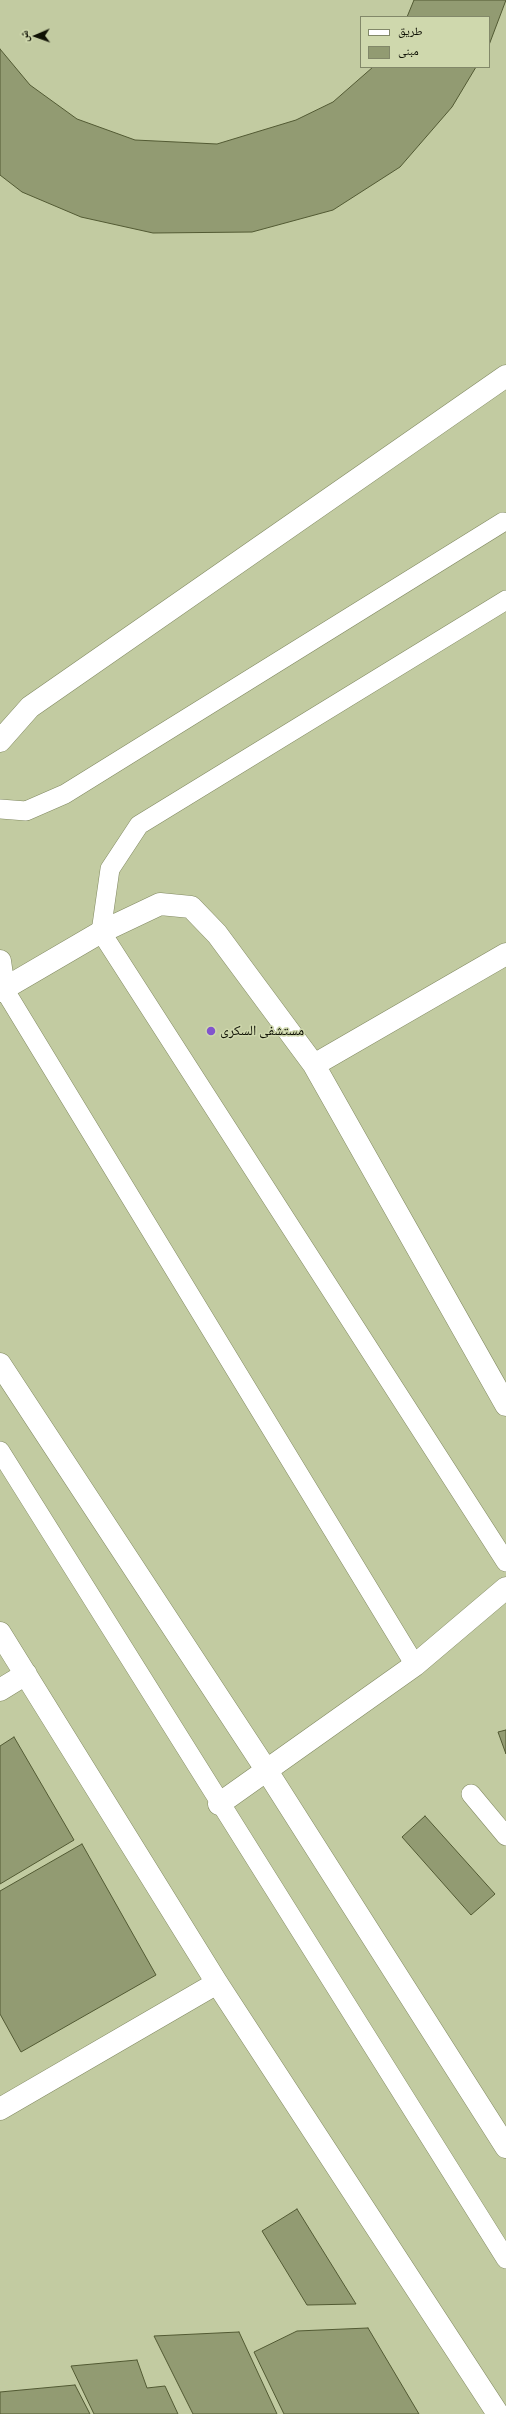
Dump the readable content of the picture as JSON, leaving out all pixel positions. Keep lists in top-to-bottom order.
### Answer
{
  "places": ["مستشفى السكرى"],
  "legend": ["طريق", "مبنى"],
  "north": "left"
}
